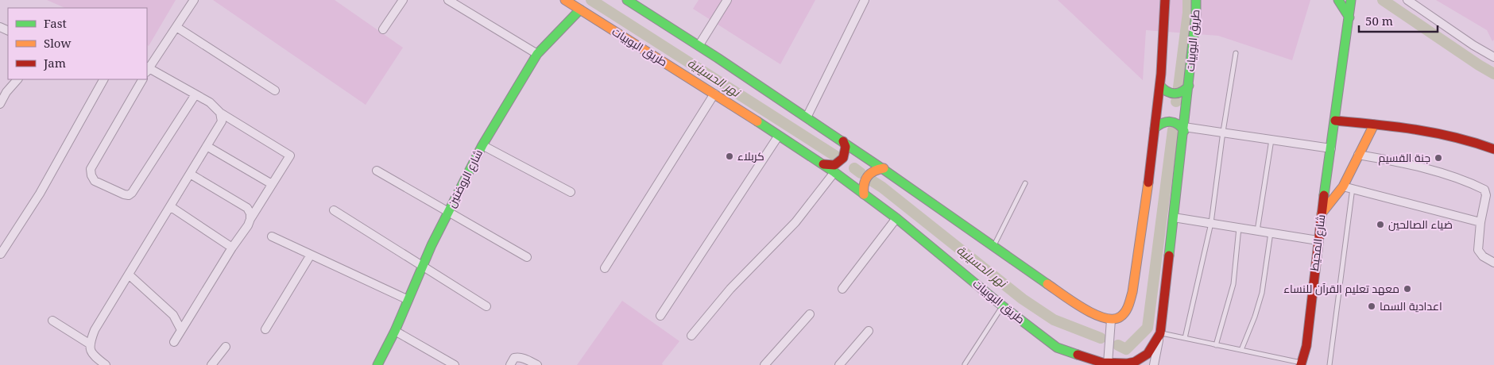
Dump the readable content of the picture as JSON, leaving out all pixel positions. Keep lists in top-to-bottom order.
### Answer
{
  "streets": {
    "main road": ["طريق البوبيات", "شارع الروضتين", "شارع المحيط"]
  },
  "crossings": [
    ["طريق البوبيات", "شارع الروضتين"]
  ],
  "water": ["نهر الحسينية"],
  "places": [
    "كربلاء",
    "جنة القسيم",
    "ضياء الصالحين",
    "معهد تعليم القرآن للنساء",
    "اعدادية السما"
  ],
  "legend": ["Fast", "Slow", "Jam"],
  "scale_bar": "50 m"
}
